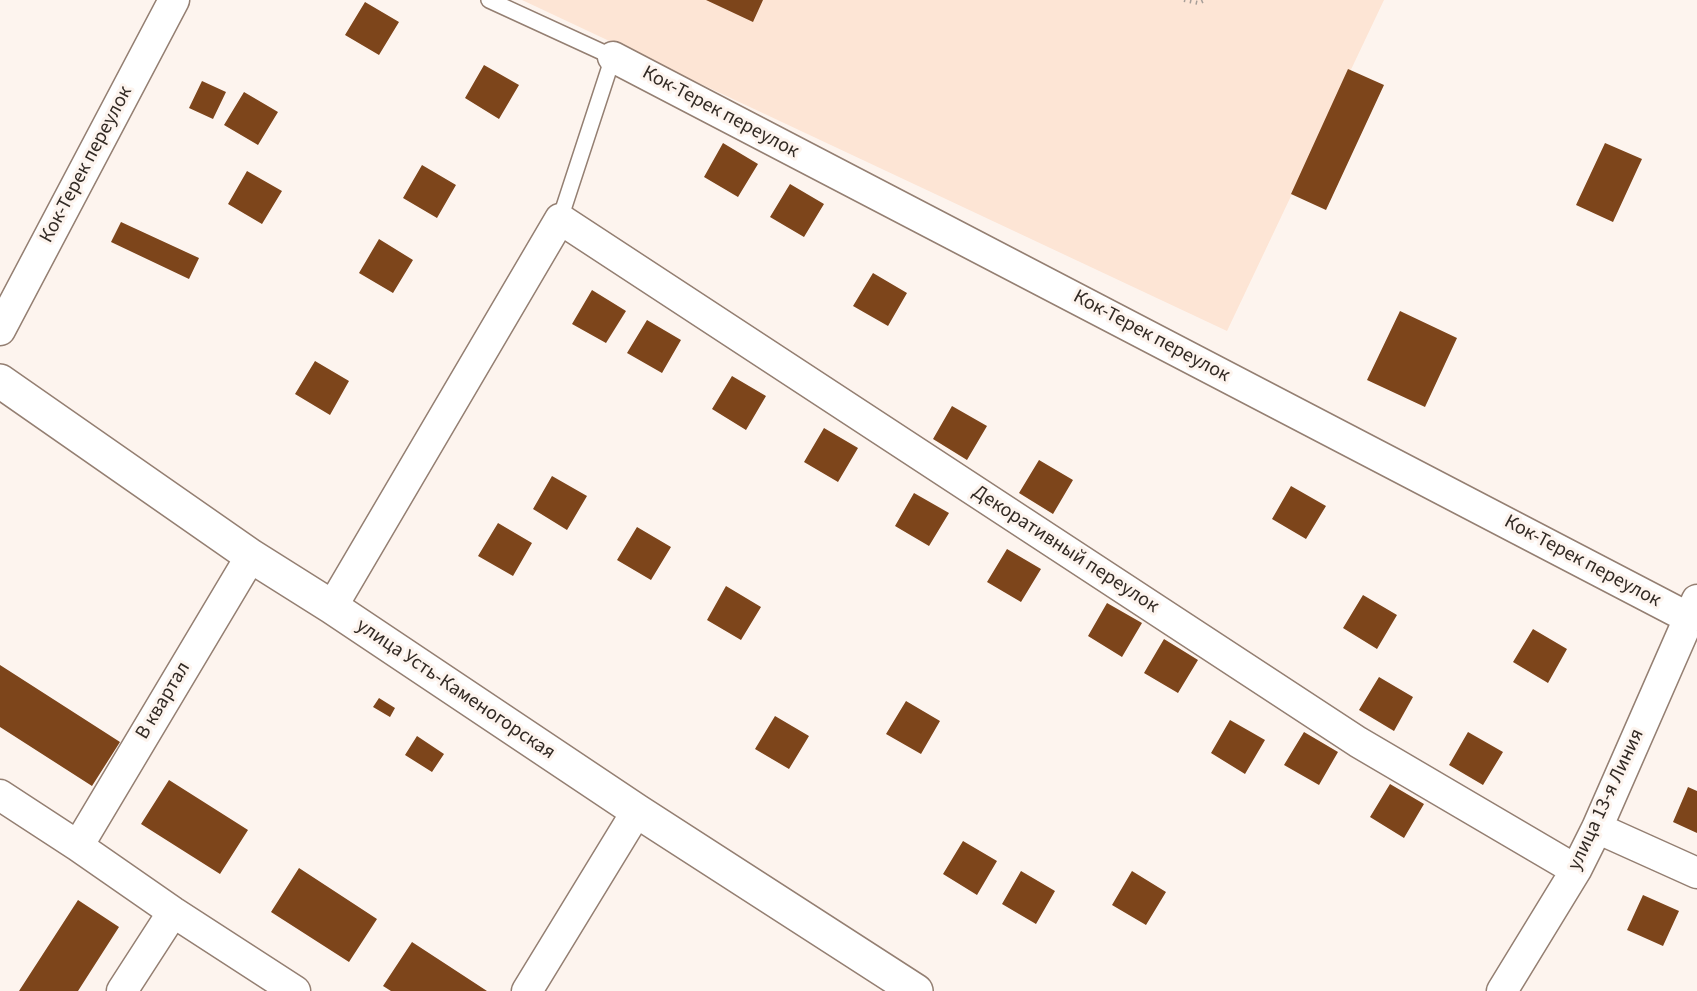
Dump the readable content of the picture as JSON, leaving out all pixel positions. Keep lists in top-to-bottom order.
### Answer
{
  "streets": {
    "street": [
      "Кок-Терек переулок",
      "Декоративный переулок",
      "улица Усть-Каменогорская",
      "В квартал",
      "улица 13-я Линия"
    ]
  },
  "crossings": [
    ["Кок-Терек переулок", "улица 13-я Линия"],
    ["Декоративный переулок", "улица 13-я Линия"],
    ["улица Усть-Каменогорская", "В квартал"]
  ]
}
